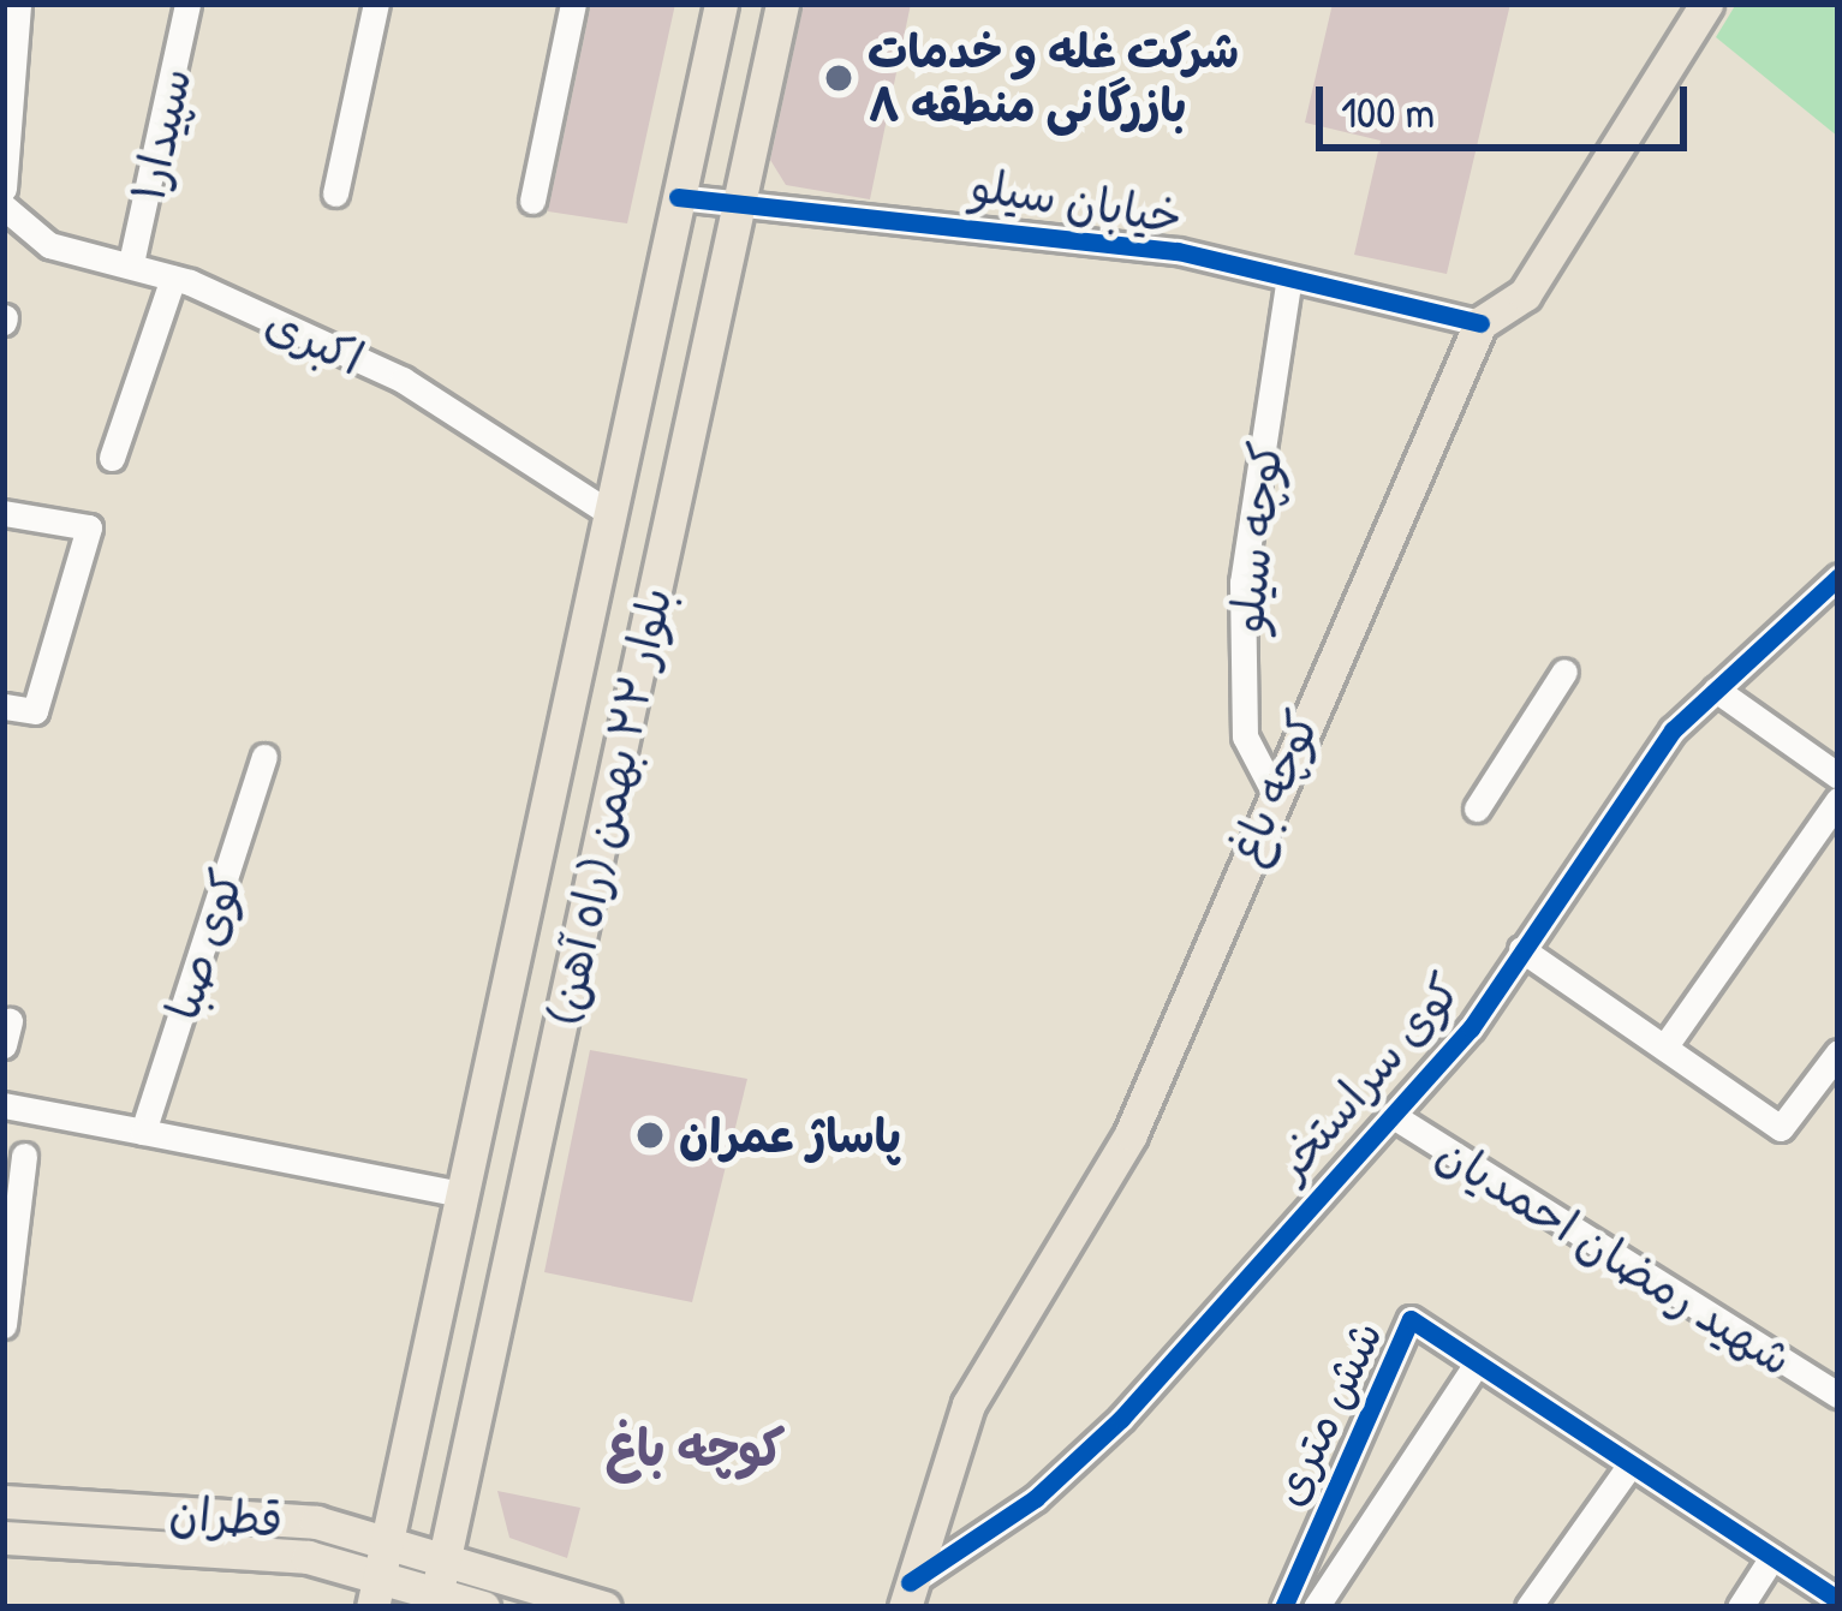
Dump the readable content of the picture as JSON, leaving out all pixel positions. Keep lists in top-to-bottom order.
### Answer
{
  "streets": {
    "main road": ["کوچه باغ", "بلوار ۲۲ بهمن (راه آهن)", "قطران"],
    "street": [
      "سپیدار۱",
      "خیابان سیلو",
      "اکبری",
      "کوچه سیلو",
      "کوی صبا",
      "کوی سراستخر",
      "شهید رمضان احمدیان",
      "شش متری"
    ]
  },
  "crossings": [
    ["سپیدار۱", "اکبری"],
    ["خیابان سیلو", "کوچه سیلو"],
    ["خیابان سیلو", "کوچه باغ"],
    ["خیابان سیلو", "بلوار ۲۲ بهمن (راه آهن)"],
    ["اکبری", "بلوار ۲۲ بهمن (راه آهن)"],
    ["کوچه سیلو", "کوچه باغ"],
    ["کوچه باغ", "کوی سراستخر"],
    ["بلوار ۲۲ بهمن (راه آهن)", "قطران"],
    ["کوی سراستخر", "شهید رمضان احمدیان"]
  ],
  "districts": ["کوچه باغ"],
  "places": ["شرکت غله و خدمات بازرگانی منطقه ۸", "پاساژ عمران"],
  "scale_bar": "100 m"
}
